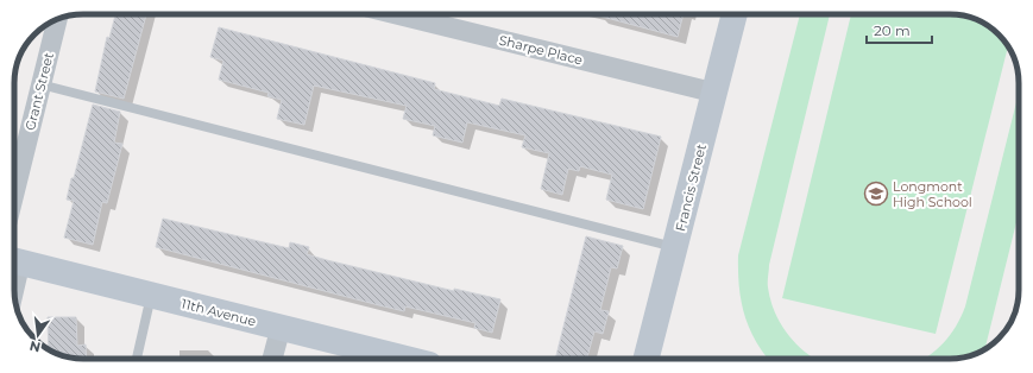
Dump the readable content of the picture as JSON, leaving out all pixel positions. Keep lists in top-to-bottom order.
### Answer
{
  "streets": {
    "street": [
      "Sharpe Place",
      "Grant Street",
      "Francis Street",
      "11th Avenue"
    ]
  },
  "crossings": [
    ["Sharpe Place", "Francis Street"]
  ],
  "places": {
    "school or university": ["Longmont High School"]
  },
  "scale_bar": "20 m",
  "north": "bottom"
}
